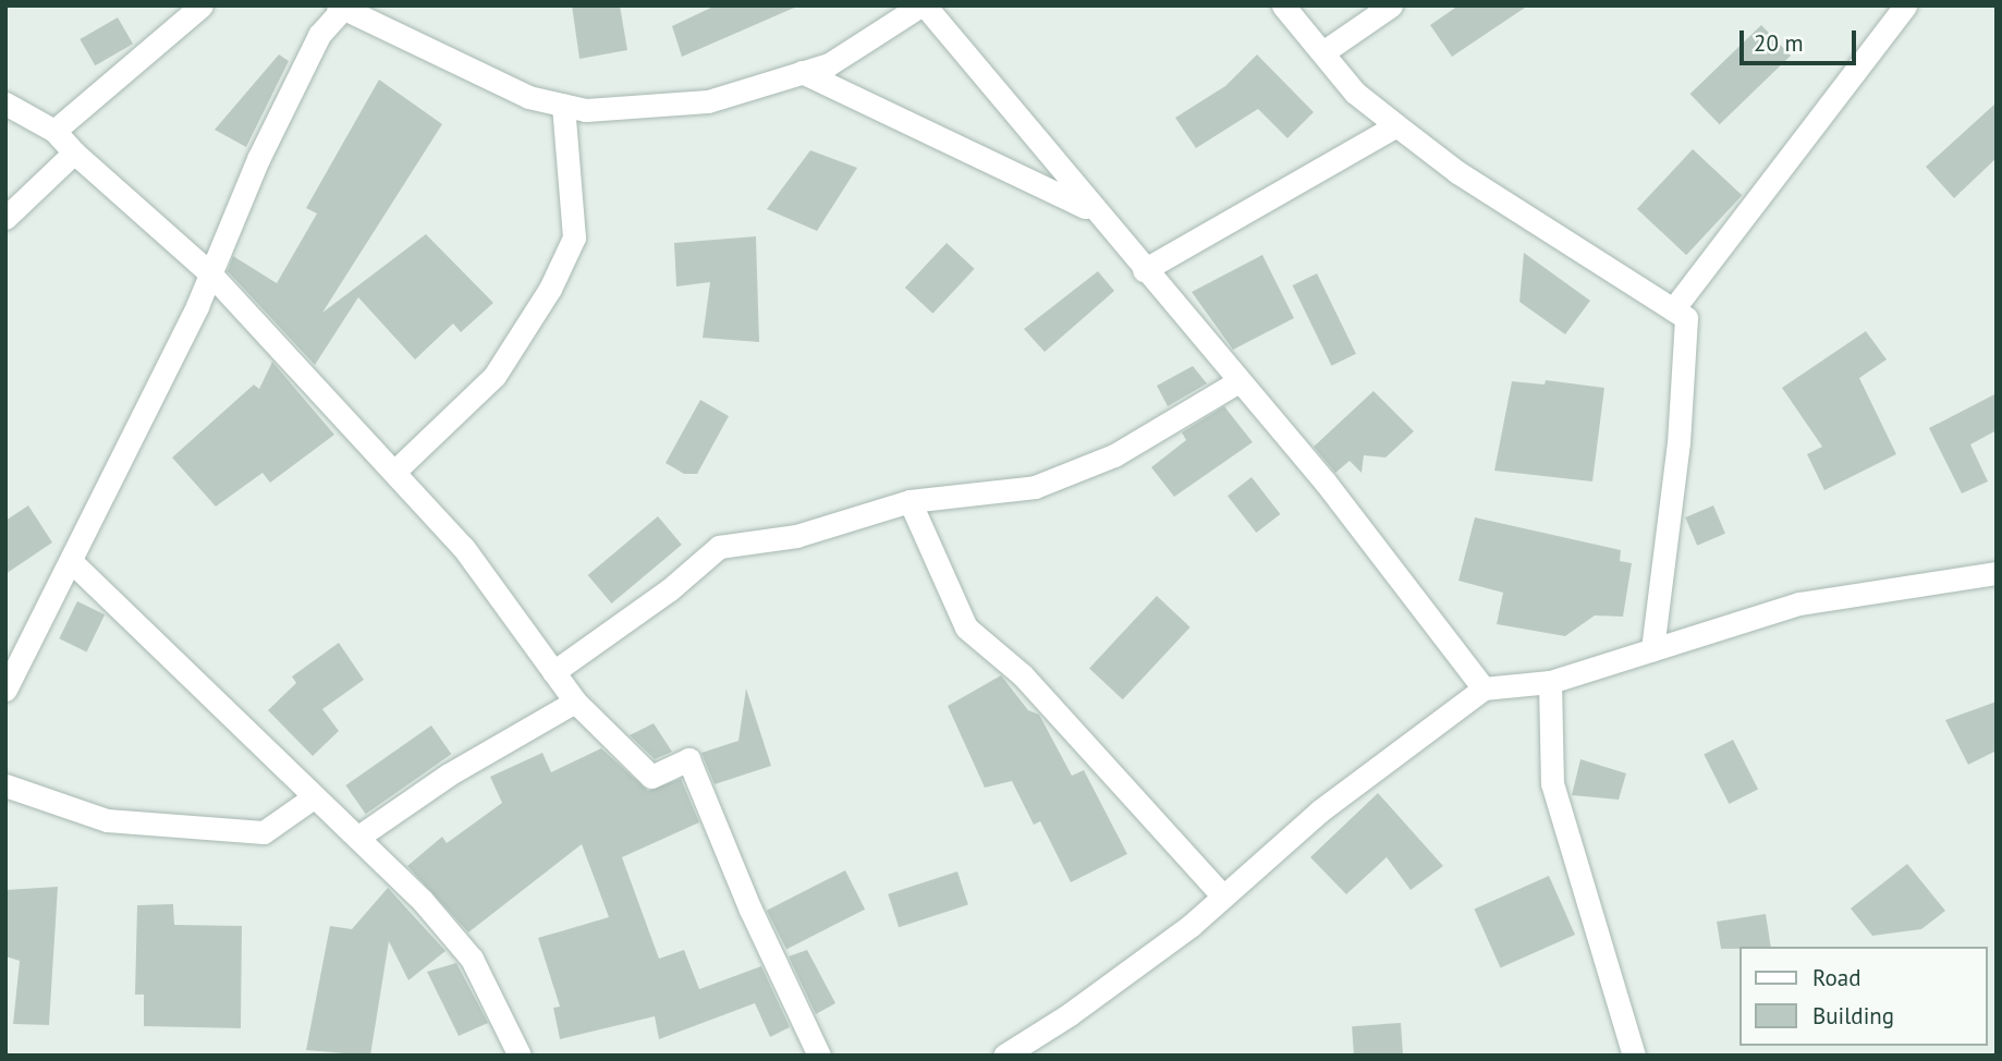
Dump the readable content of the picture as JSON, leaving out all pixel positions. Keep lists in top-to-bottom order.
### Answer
{
  "legend": ["Road", "Building"],
  "scale_bar": "20 m"
}
